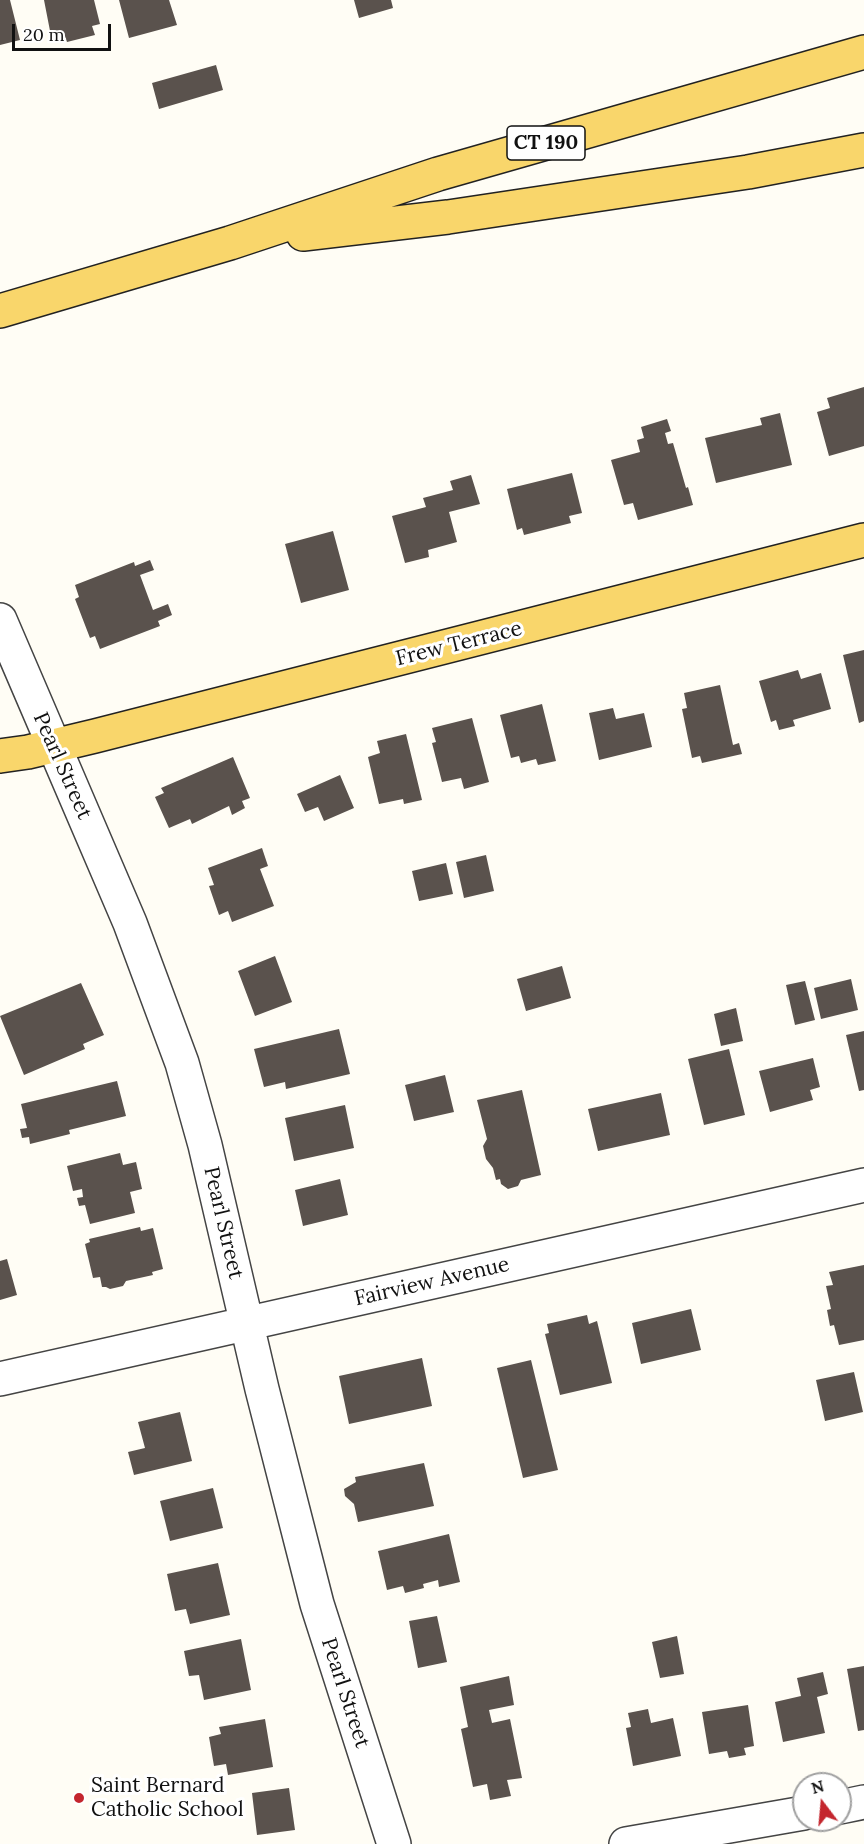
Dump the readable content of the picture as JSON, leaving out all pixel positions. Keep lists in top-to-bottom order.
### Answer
{
  "streets": {
    "main road": ["CT 190", "Frew Terrace"],
    "street": ["Pearl Street", "Fairview Avenue"]
  },
  "crossings": [
    ["Frew Terrace", "Pearl Street"],
    ["Pearl Street", "Fairview Avenue"]
  ],
  "places": ["Saint Bernard Catholic School"],
  "scale_bar": "20 m",
  "north": "top"
}
